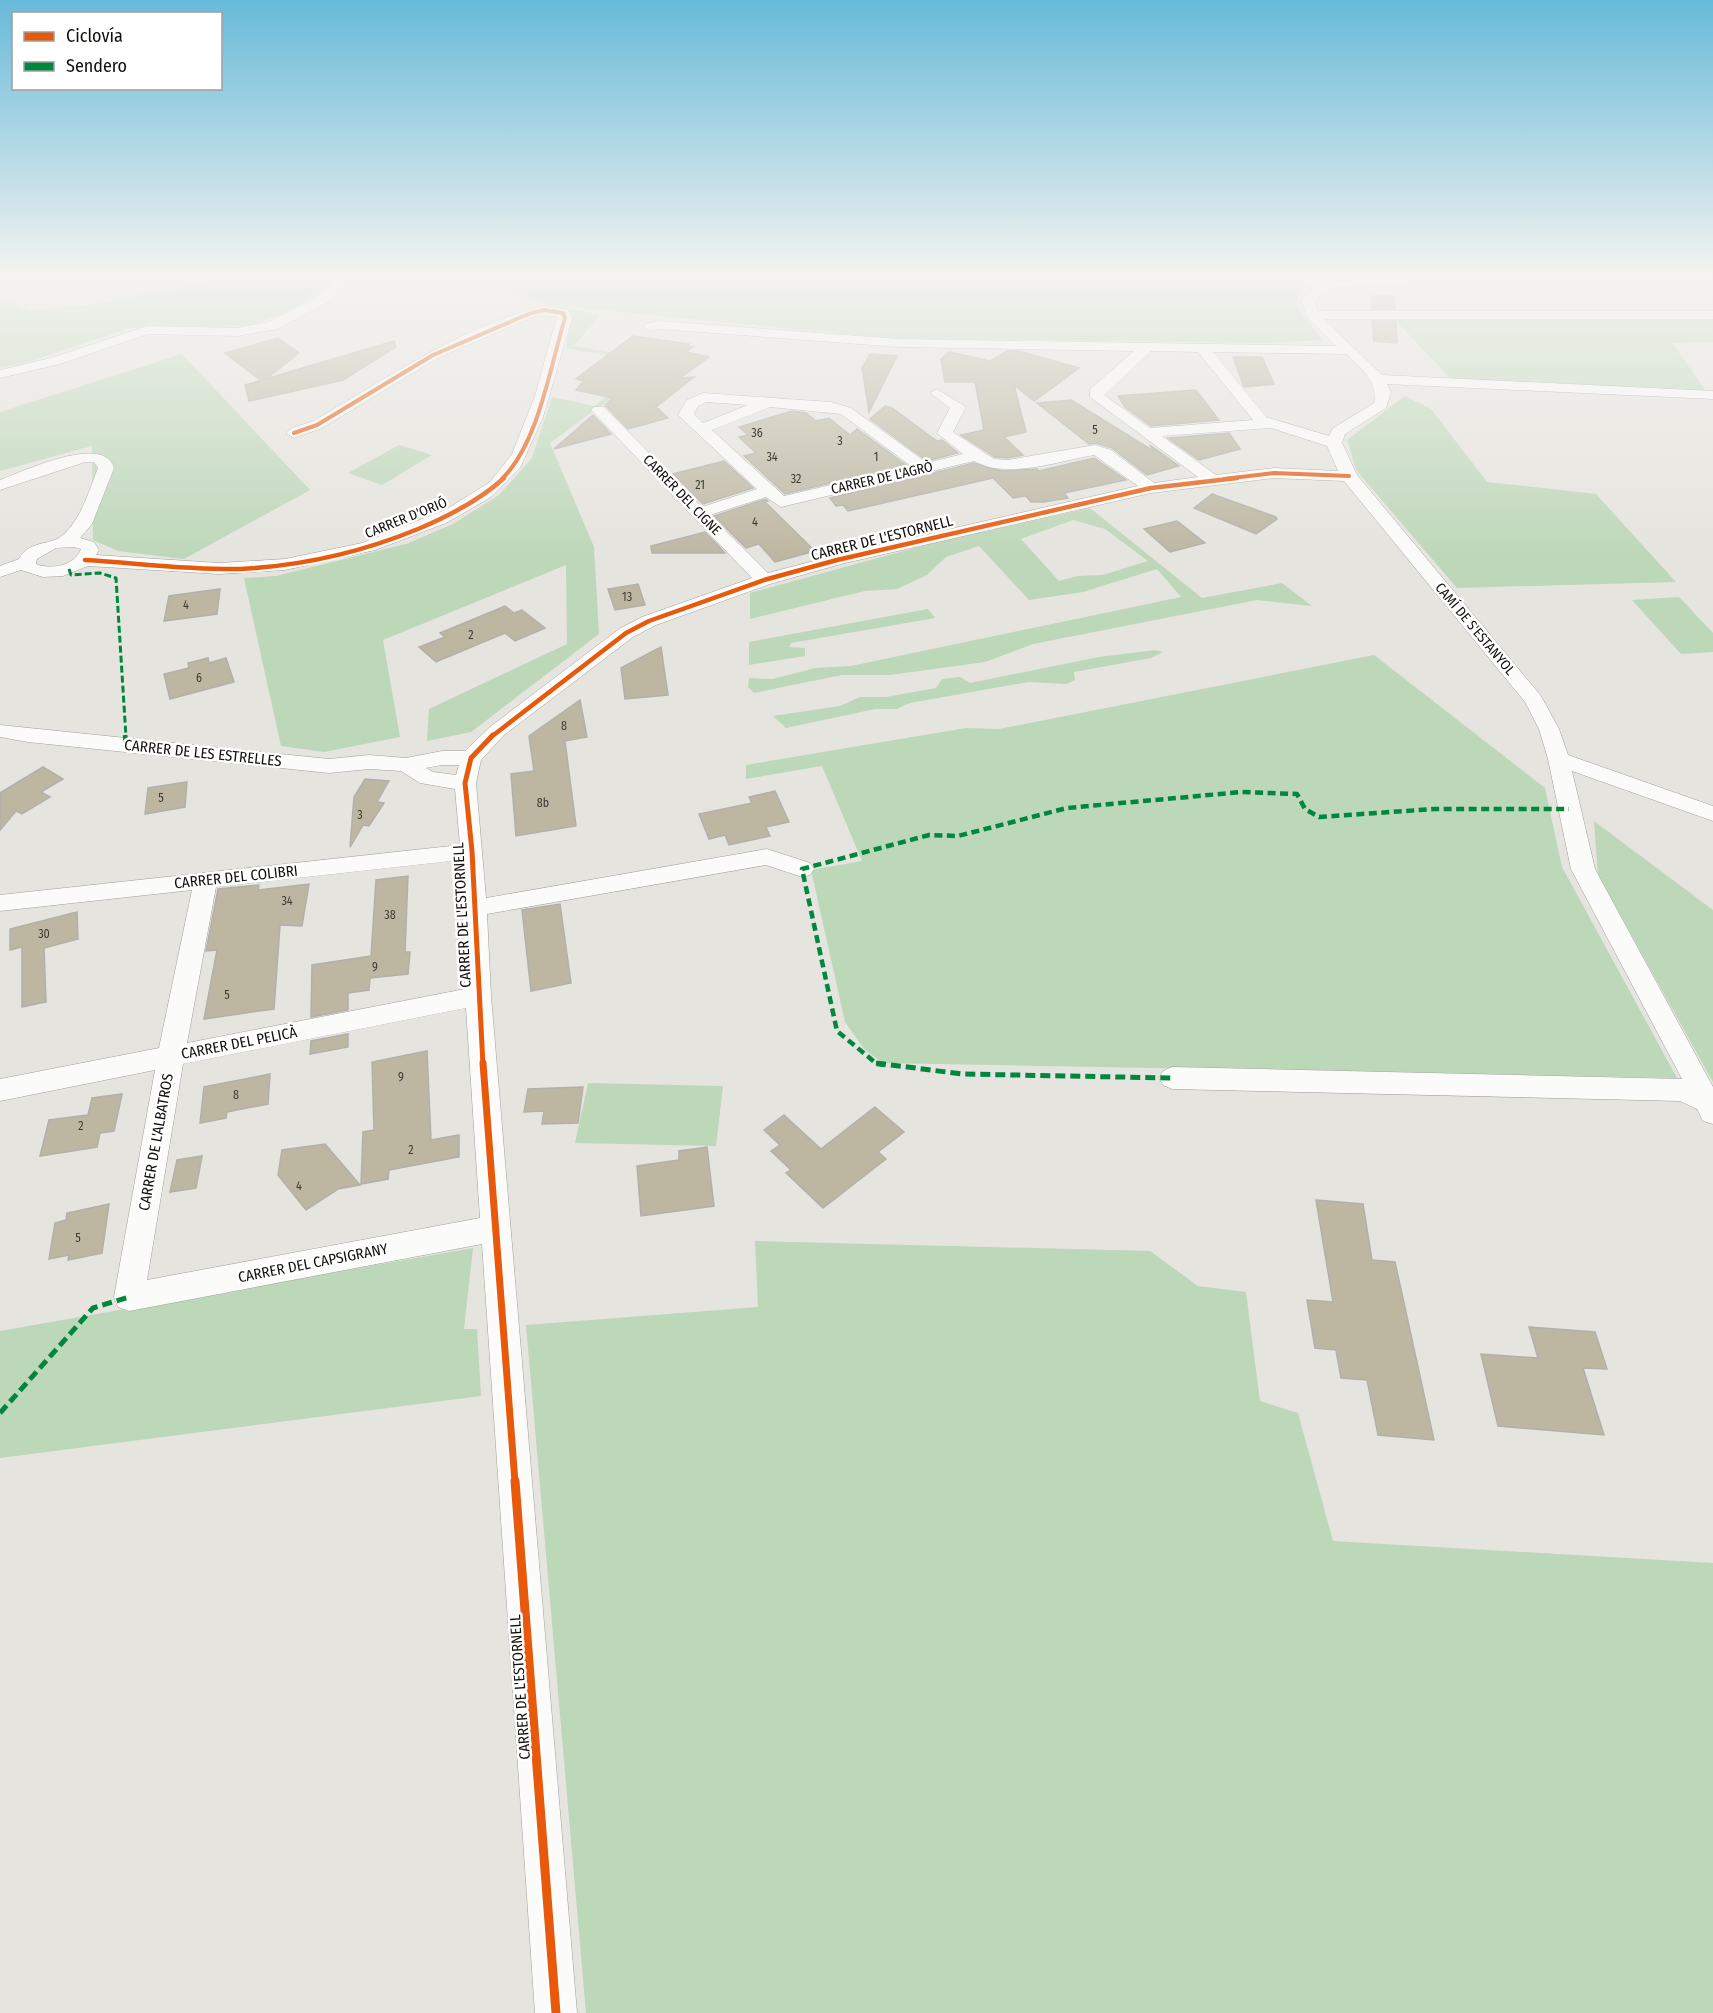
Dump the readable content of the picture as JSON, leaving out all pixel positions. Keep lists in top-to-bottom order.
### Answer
{
  "streets": {
    "street": [
      "CARRER DE L'AGRÒ",
      "CARRER DEL CIGNE",
      "CARRER D'ORIÓ",
      "CARRER DE L'ESTORNELL",
      "CAMÍ DE S'ESTANYOL",
      "CARRER DE LES ESTRELLES",
      "CARRER DEL COLIBRI",
      "CARRER DEL PELICÀ",
      "CARRER DE L'ALBATROS",
      "CARRER DEL CAPSIGRANY"
    ]
  },
  "crossings": [
    ["CARRER DEL CIGNE", "CARRER DE L'ESTORNELL"],
    ["CARRER DE L'ESTORNELL", "CAMÍ DE S'ESTANYOL"],
    ["CARRER DE L'ESTORNELL", "CARRER DE LES ESTRELLES"],
    ["CARRER DE L'ESTORNELL", "CARRER DEL COLIBRI"],
    ["CARRER DE L'ESTORNELL", "CARRER DEL PELICÀ"],
    ["CARRER DE L'ESTORNELL", "CARRER DEL CAPSIGRANY"],
    ["CARRER DEL COLIBRI", "CARRER DE L'ALBATROS"],
    ["CARRER DEL PELICÀ", "CARRER DE L'ALBATROS"],
    ["CARRER DE L'ALBATROS", "CARRER DEL CAPSIGRANY"]
  ],
  "house_numbers": [
    "5",
    "36",
    "3",
    "34",
    "1",
    "32",
    "21",
    "4",
    "13",
    "4",
    "2",
    "6",
    "8",
    "5",
    "8b",
    "3",
    "34",
    "38",
    "30",
    "9",
    "5",
    "9",
    "8",
    "2",
    "2",
    "4",
    "5"
  ],
  "legend": ["Ciclovía", "Sendero"]
}
